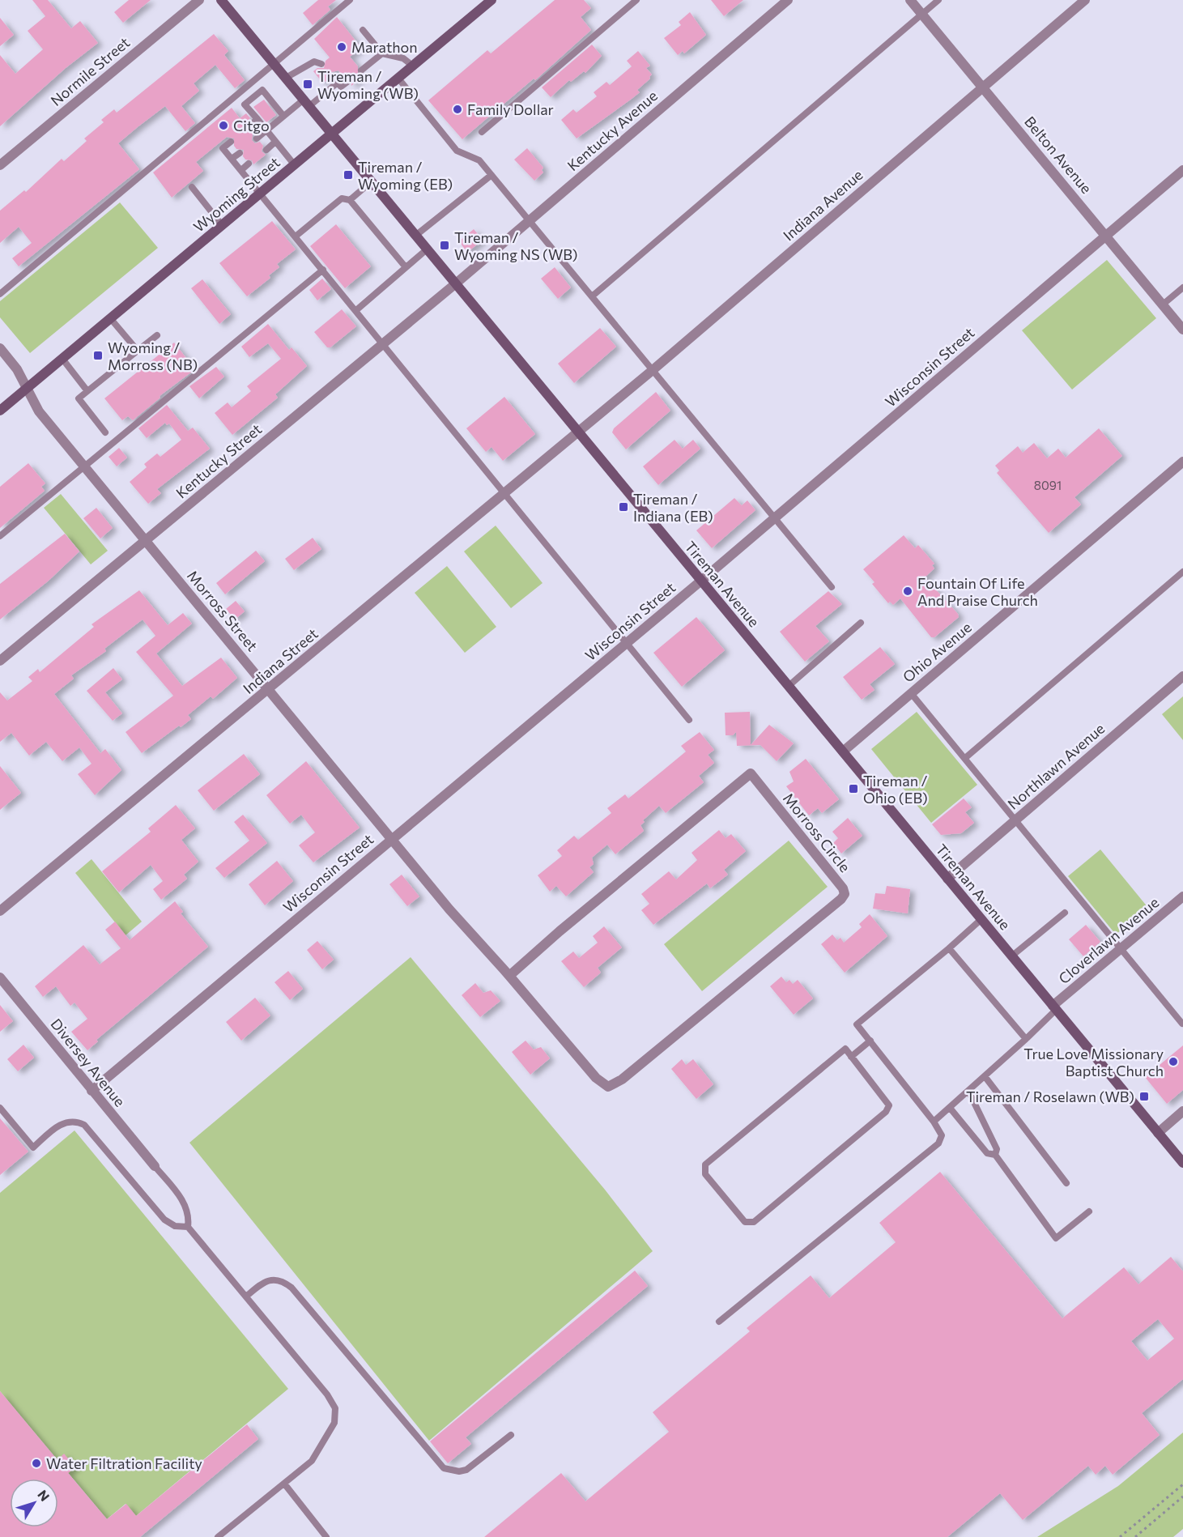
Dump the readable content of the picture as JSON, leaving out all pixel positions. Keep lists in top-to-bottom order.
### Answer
{
  "streets": {
    "street": [
      "Normile Street",
      "Kentucky Avenue",
      "Belton Avenue",
      "Wyoming Street",
      "Indiana Avenue",
      "Wisconsin Street",
      "Kentucky Street",
      "Tireman Avenue",
      "Morross Street",
      "Ohio Avenue",
      "Indiana Street",
      "Northlawn Avenue",
      "Morross Circle",
      "Cloverlawn Avenue",
      "Diversey Avenue"
    ]
  },
  "crossings": [
    ["Kentucky Avenue", "Kentucky Street"],
    ["Kentucky Avenue", "Tireman Avenue"],
    ["Belton Avenue", "Indiana Avenue"],
    ["Belton Avenue", "Wisconsin Street"],
    ["Wyoming Street", "Tireman Avenue"],
    ["Wyoming Street", "Morross Street"],
    ["Indiana Avenue", "Tireman Avenue"],
    ["Indiana Avenue", "Indiana Street"],
    ["Wisconsin Street", "Tireman Avenue"],
    ["Wisconsin Street", "Morross Street"],
    ["Wisconsin Street", "Diversey Avenue"],
    ["Kentucky Street", "Tireman Avenue"],
    ["Kentucky Street", "Morross Street"],
    ["Tireman Avenue", "Ohio Avenue"],
    ["Tireman Avenue", "Indiana Street"],
    ["Tireman Avenue", "Northlawn Avenue"],
    ["Tireman Avenue", "Cloverlawn Avenue"],
    ["Morross Street", "Indiana Street"],
    ["Morross Street", "Morross Circle"]
  ],
  "places": {
    "other": [
      "Marathon",
      "Family Dollar",
      "Citgo",
      "Fountain Of Life And Praise Church",
      "True Love Missionary Baptist Church",
      "Water Filtration Facility"
    ],
    "transit": [
      "Tireman / Wyoming (WB)",
      "Tireman / Wyoming (EB)",
      "Tireman / Wyoming NS (WB)",
      "Wyoming / Morross (NB)",
      "Tireman / Indiana (EB)",
      "Tireman / Ohio (EB)",
      "Tireman / Roselawn (WB)"
    ]
  },
  "house_numbers": ["8091"],
  "north": "top right"
}
